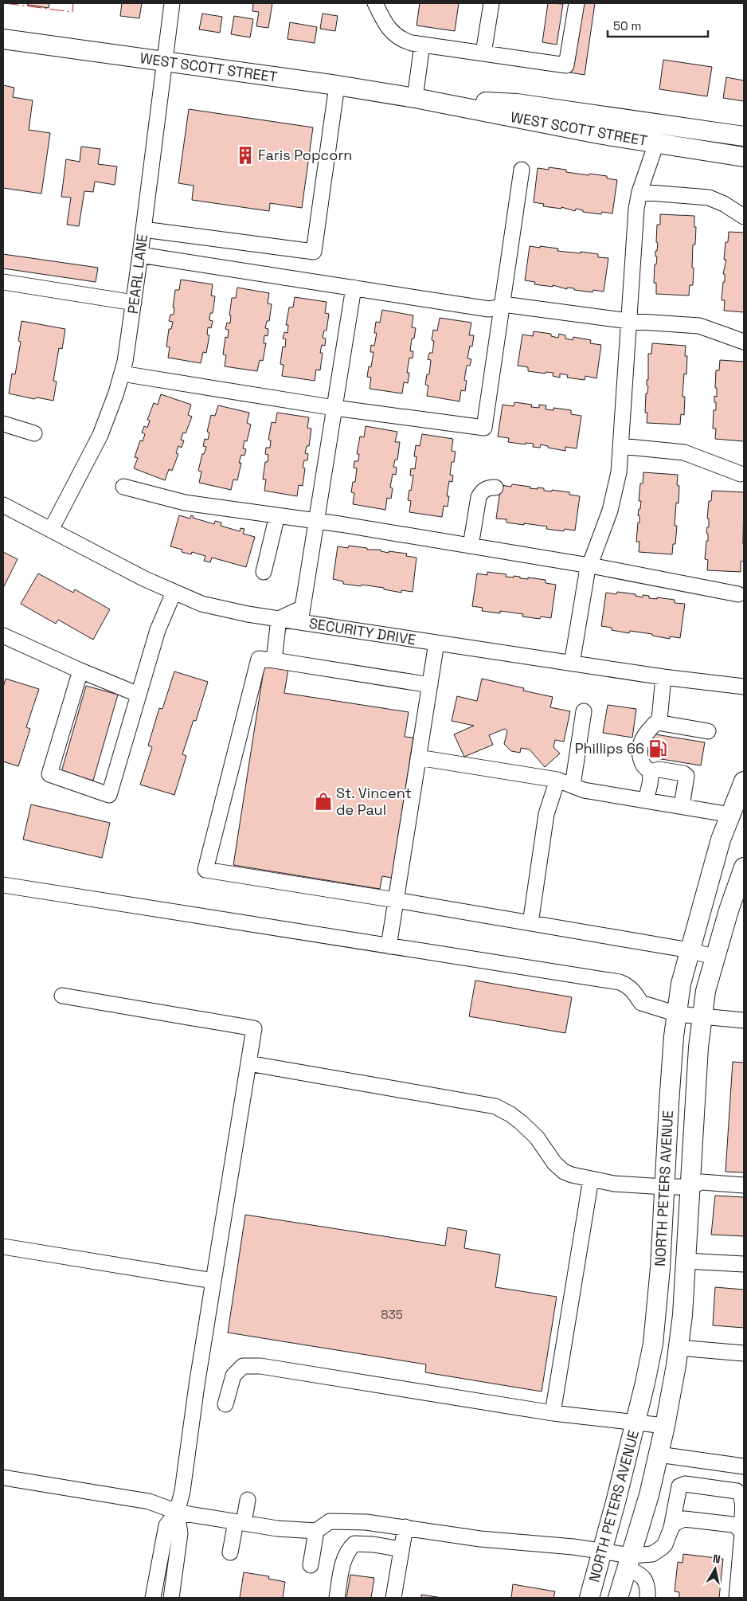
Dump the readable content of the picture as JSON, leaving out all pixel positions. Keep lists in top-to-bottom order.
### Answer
{
  "streets": {
    "main road": ["WEST SCOTT STREET", "NORTH PETERS AVENUE"],
    "street": ["PEARL LANE", "SECURITY DRIVE"]
  },
  "crossings": [
    ["WEST SCOTT STREET", "PEARL LANE"],
    ["PEARL LANE", "SECURITY DRIVE"]
  ],
  "places": {
    "building": ["Faris Popcorn"],
    "fuel station": ["Phillips 66"],
    "shop": ["St. Vincent de Paul"]
  },
  "house_numbers": ["835"],
  "scale_bar": "50 m",
  "north": "top"
}
